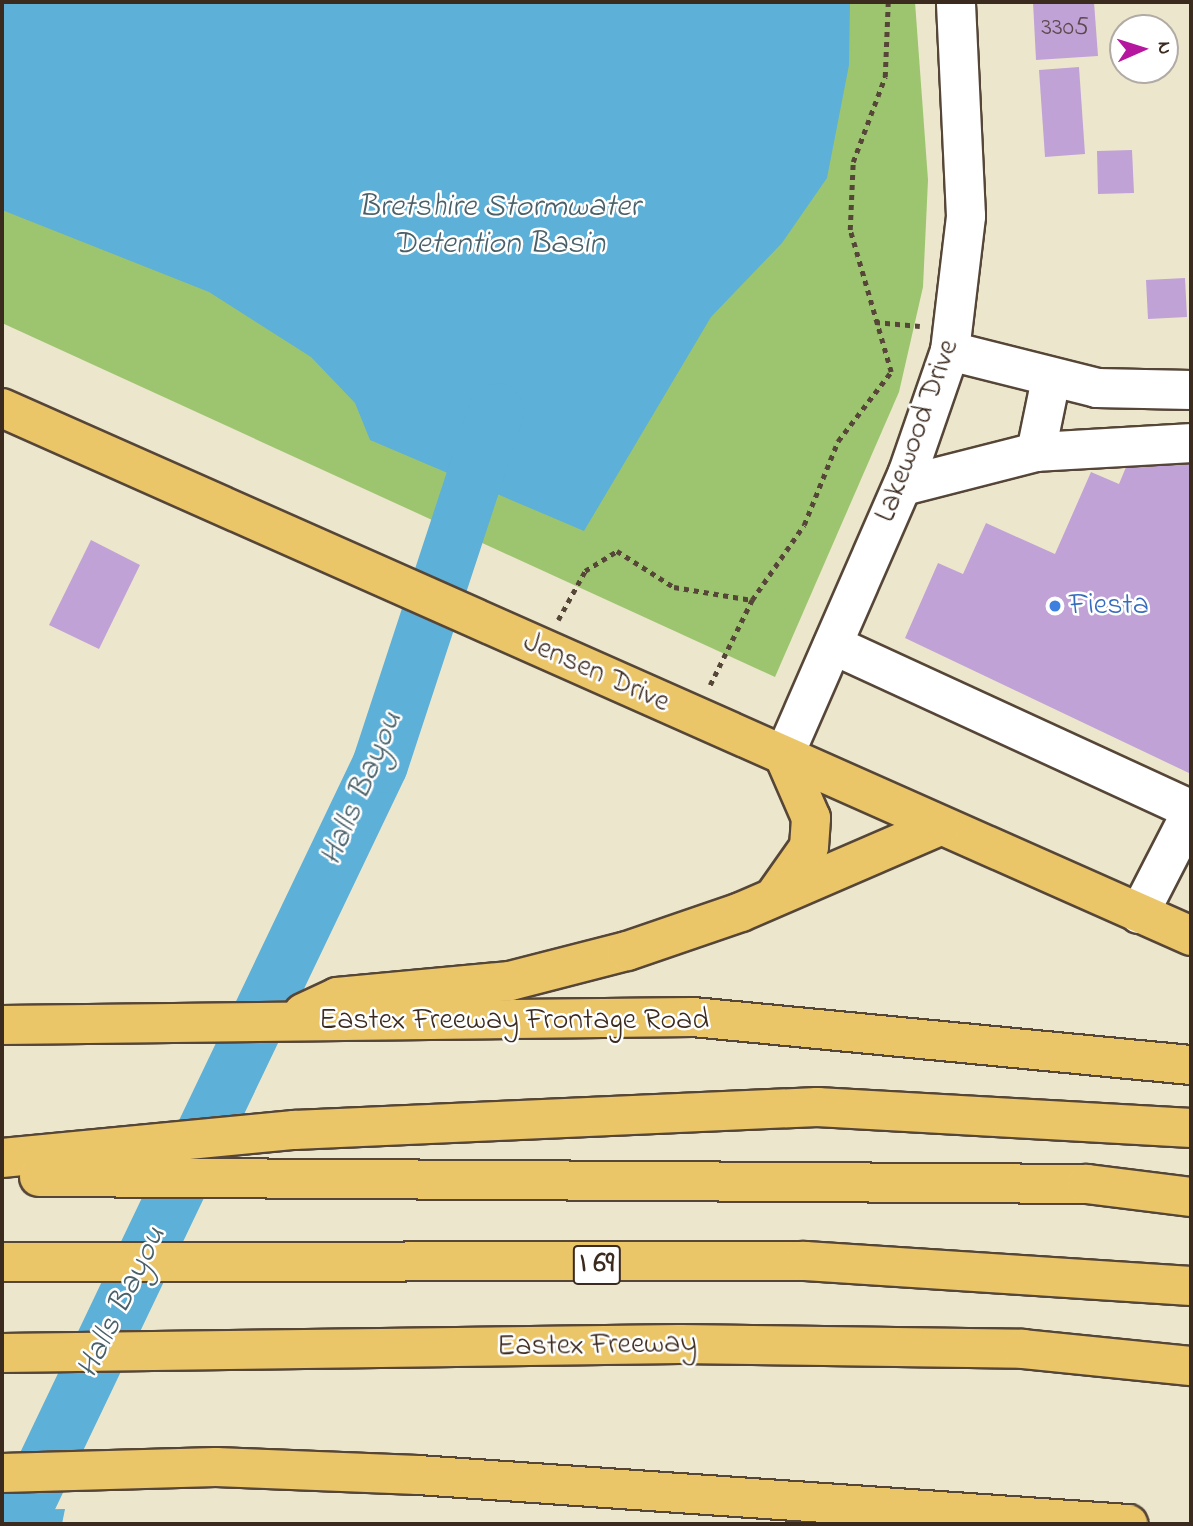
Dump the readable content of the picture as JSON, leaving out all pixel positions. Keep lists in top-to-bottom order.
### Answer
{
  "streets": {
    "main road": [
      "Jensen Drive",
      "Eastex Freeway Frontage Road",
      "I 69",
      "Eastex Freeway"
    ],
    "street": ["Lakewood Drive"]
  },
  "crossings": [
    ["Lakewood Drive", "Jensen Drive"]
  ],
  "water": ["Bretshire Stormwater Detention Basin", "Halls Bayou"],
  "places": ["Fiesta"],
  "house_numbers": ["3305"],
  "north": "right"
}
